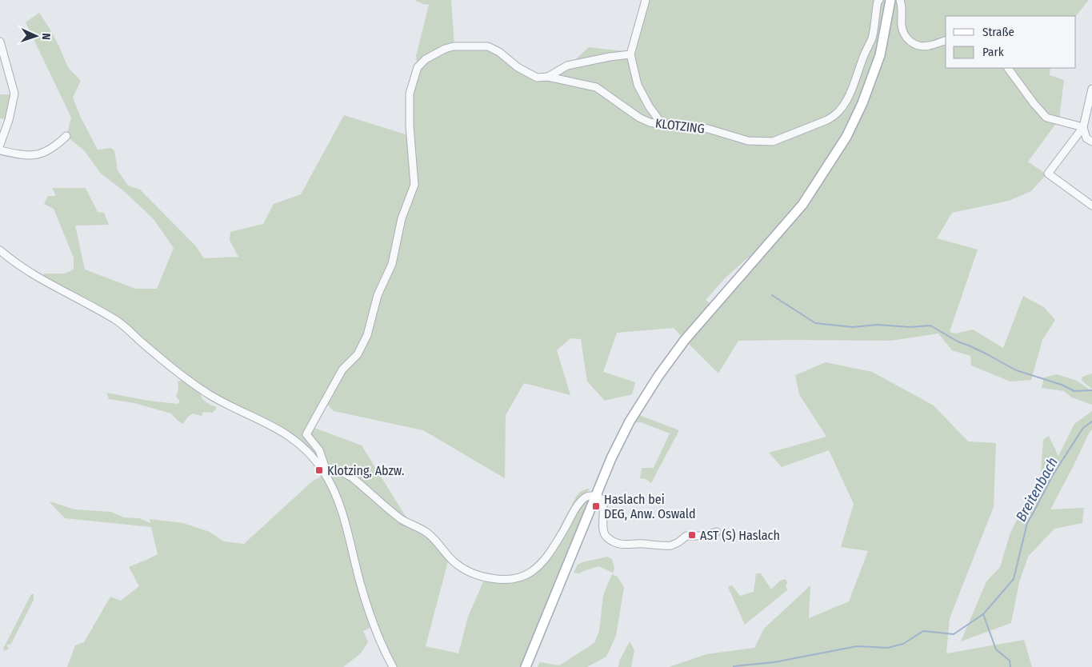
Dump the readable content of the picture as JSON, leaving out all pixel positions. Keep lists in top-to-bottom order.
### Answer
{
  "streets": {
    "street": ["KLOTZING"]
  },
  "water": ["Breitenbach"],
  "places": {
    "transit": ["Klotzing, Abzw.", "Haslach bei DEG, Anw. Oswald", "AST (S) Haslach"]
  },
  "legend": ["Straße", "Park"],
  "north": "right"
}
